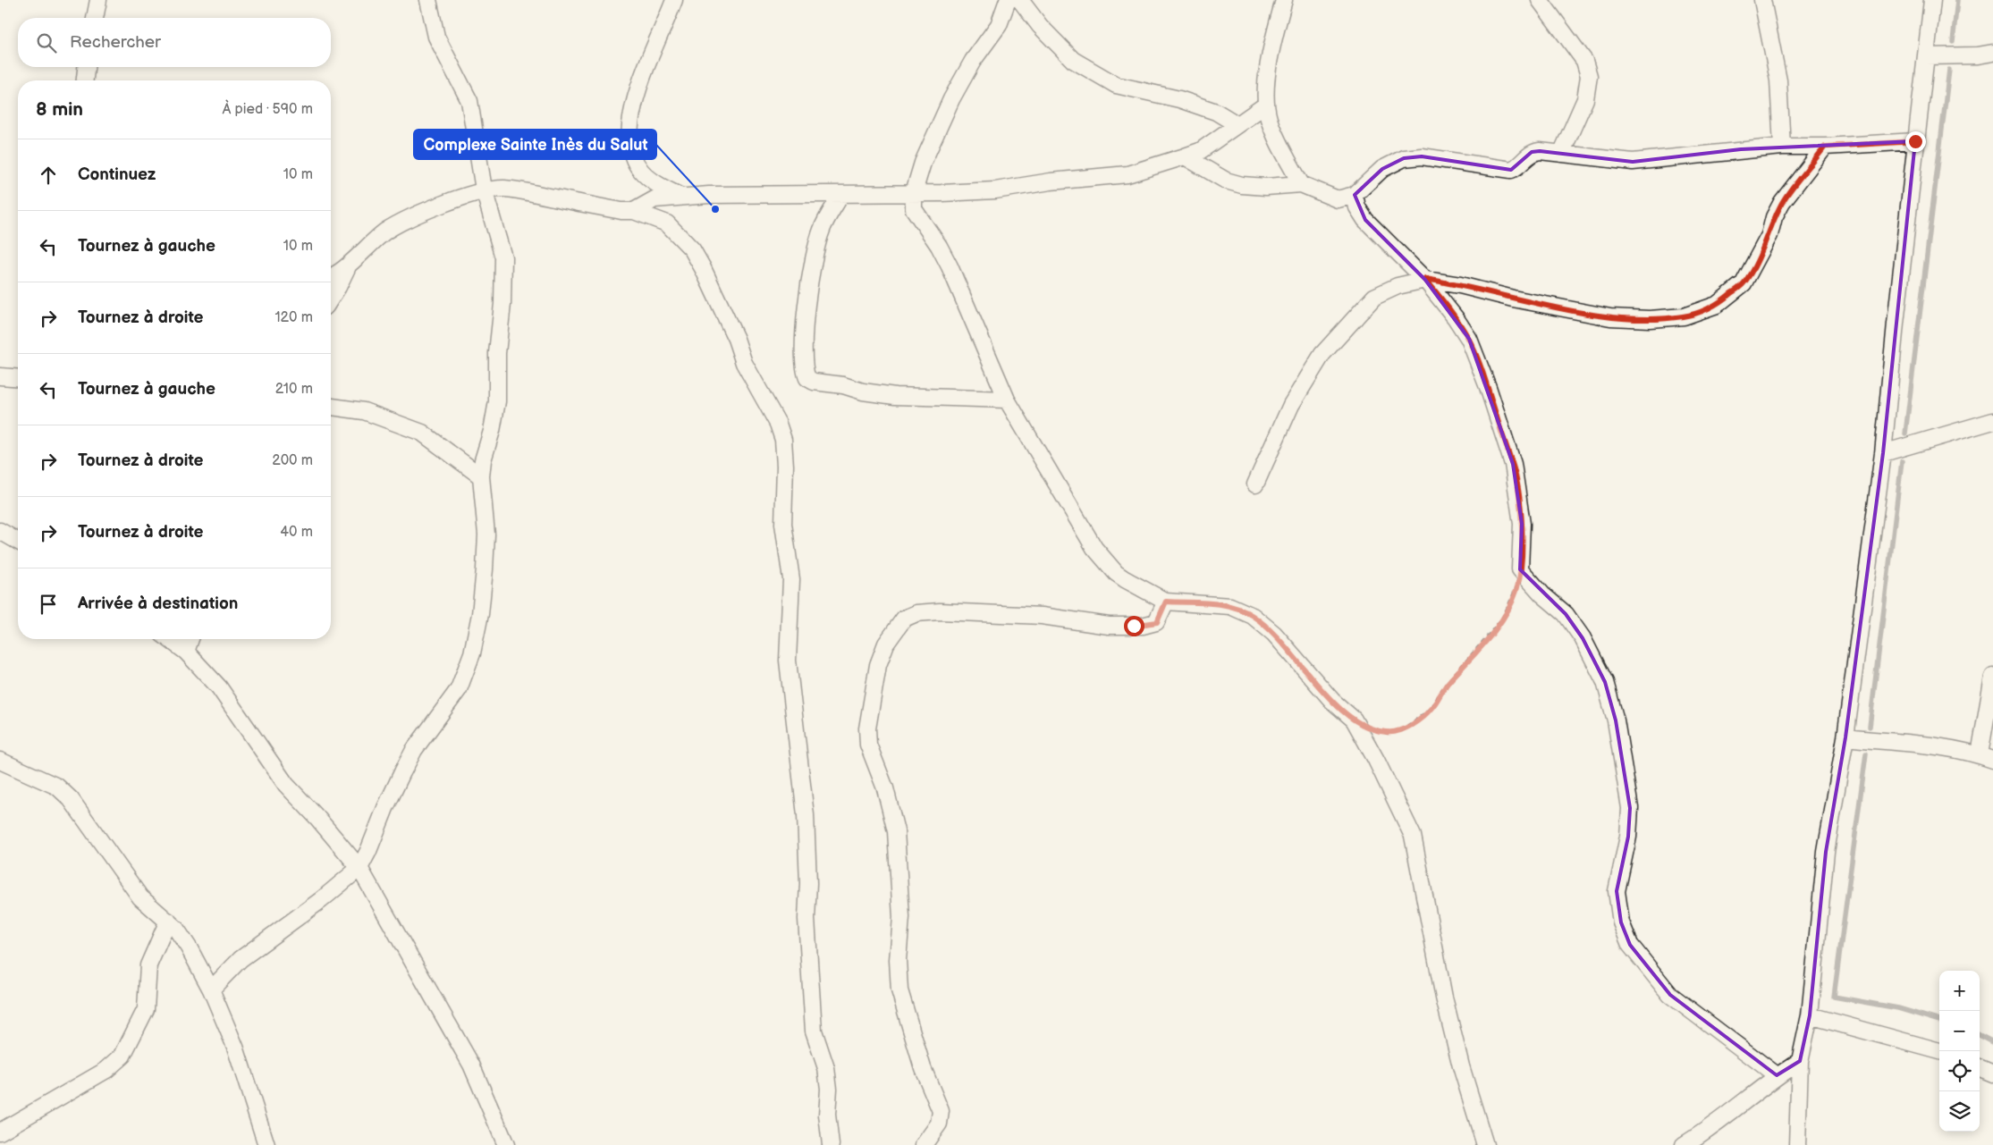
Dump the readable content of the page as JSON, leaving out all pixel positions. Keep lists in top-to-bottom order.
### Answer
{
  "places": ["Complexe Sainte Inès du Salut"],
  "page": {
    "search": "Rechercher",
    "heading": ["8 min", "À pied · 590 m"],
    "list": [
      ["Continuez", "10 m"],
      ["Tournez à gauche", "10 m"],
      ["Tournez à droite", "120 m"],
      ["Tournez à gauche", "210 m"],
      ["Tournez à droite", "200 m"],
      ["Tournez à droite", "40 m"],
      "Arrivée à destination"
    ],
    "map_buttons": ["+", "−"]
  }
}
